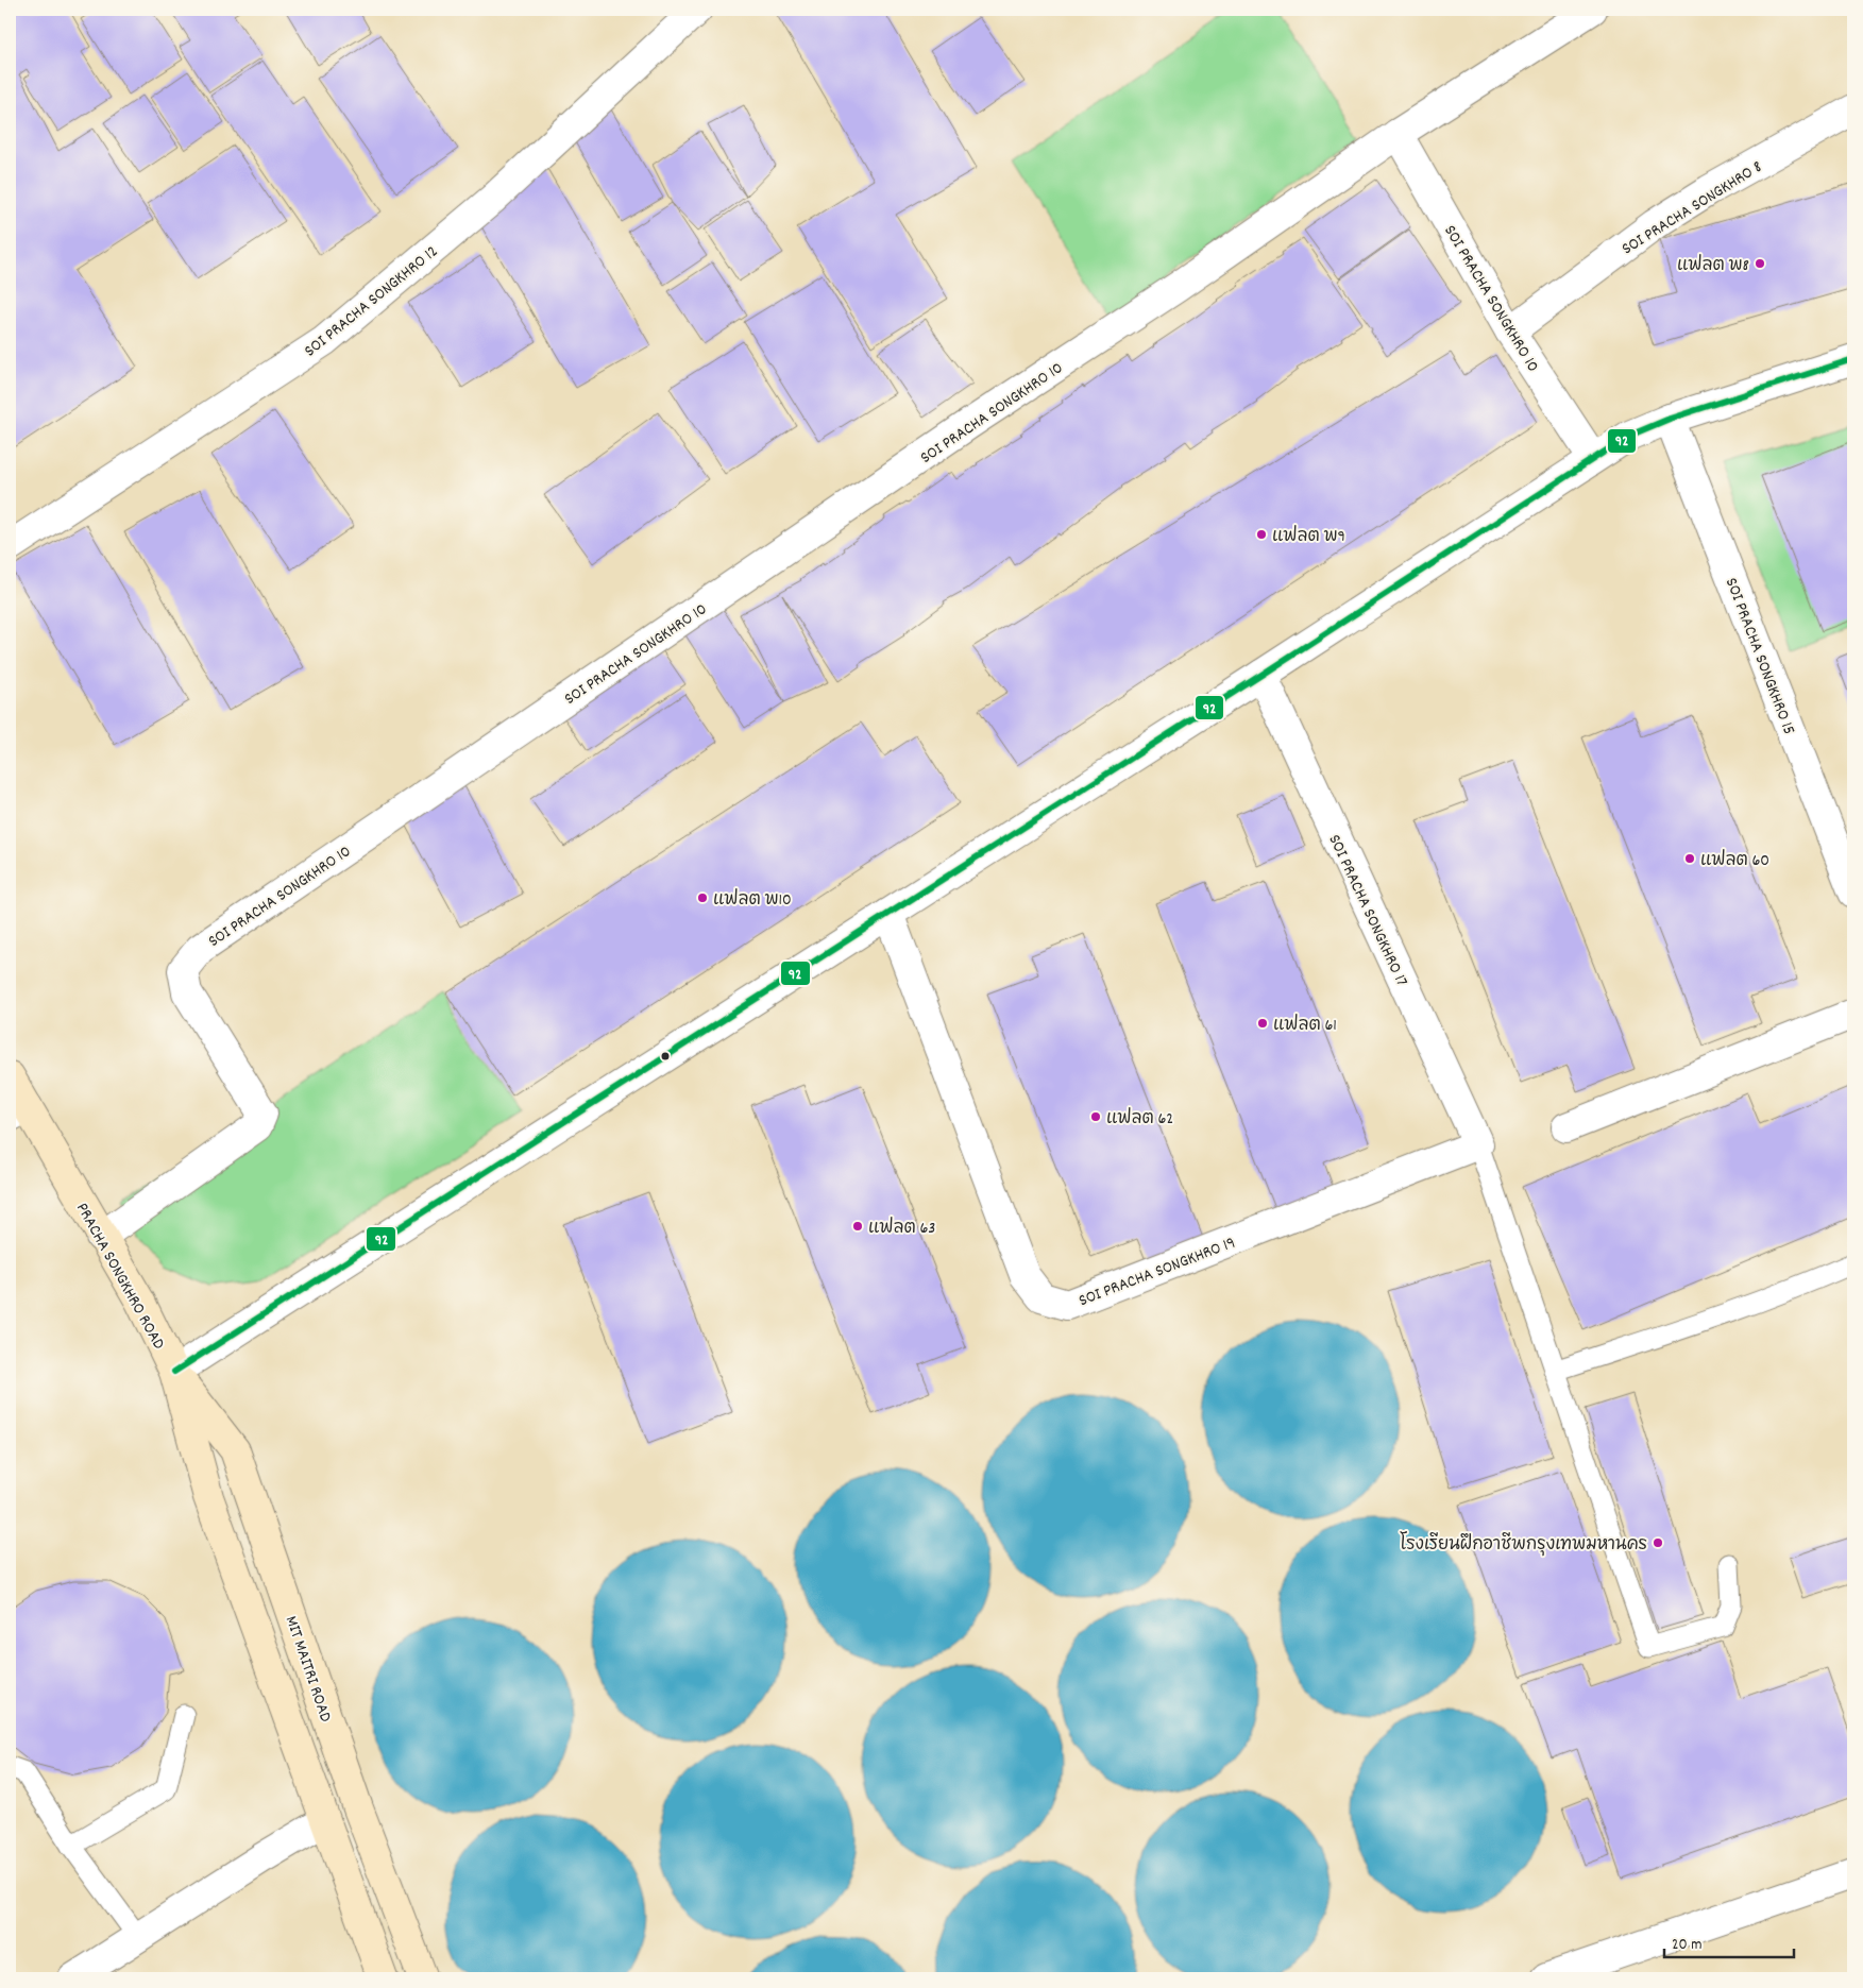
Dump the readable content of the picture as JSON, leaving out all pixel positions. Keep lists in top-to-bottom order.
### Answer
{
  "streets": {
    "main road": ["PRACHA SONGKHRO ROAD", "MIT MAITRI ROAD"],
    "street": [
      "SOI PRACHA SONGKHRO 8",
      "SOI PRACHA SONGKHRO 10",
      "SOI PRACHA SONGKHRO 12",
      "SOI PRACHA SONGKHRO 15",
      "SOI PRACHA SONGKHRO 17",
      "SOI PRACHA SONGKHRO 19"
    ]
  },
  "crossings": [
    ["SOI PRACHA SONGKHRO 8", "SOI PRACHA SONGKHRO 10"],
    ["SOI PRACHA SONGKHRO 10", "PRACHA SONGKHRO ROAD"],
    ["SOI PRACHA SONGKHRO 17", "SOI PRACHA SONGKHRO 19"],
    ["PRACHA SONGKHRO ROAD", "MIT MAITRI ROAD"]
  ],
  "places": [
    "แฟลต พ8",
    "แฟลต พ9",
    "แฟลต 60",
    "แฟลต พ10",
    "แฟลต 61",
    "แฟลต 62",
    "แฟลต 63",
    "โรงเรียนฝึกอาชีพกรุงเทพมหานคร"
  ],
  "lines": ["transit line 92"],
  "scale_bar": "20 m"
}
